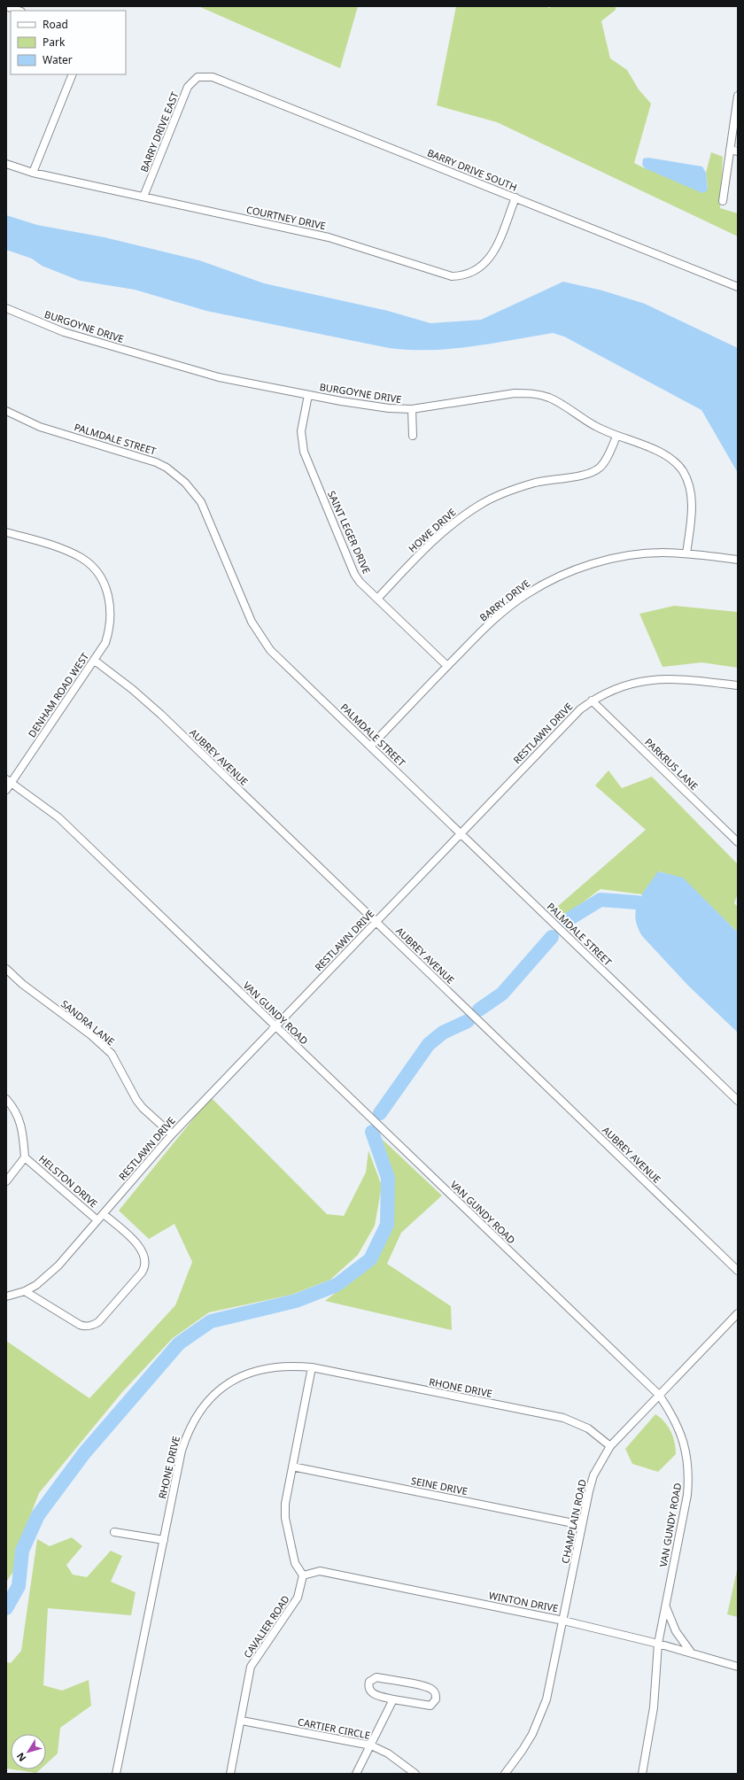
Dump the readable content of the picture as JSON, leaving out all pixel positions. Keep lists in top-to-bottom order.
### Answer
{
  "streets": {
    "street": [
      "BARRY DRIVE EAST",
      "BARRY DRIVE SOUTH",
      "COURTNEY DRIVE",
      "BURGOYNE DRIVE",
      "PALMDALE STREET",
      "HOWE DRIVE",
      "SAINT LEGER DRIVE",
      "BARRY DRIVE",
      "DENHAM ROAD WEST",
      "RESTLAWN DRIVE",
      "AUBREY AVENUE",
      "PARKRUS LANE",
      "VAN GUNDY ROAD",
      "SANDRA LANE",
      "HELSTON DRIVE",
      "RHONE DRIVE",
      "SEINE DRIVE",
      "CHAMPLAIN ROAD",
      "WINTON DRIVE",
      "CAVALIER ROAD",
      "CARTIER CIRCLE"
    ]
  },
  "crossings": [
    ["BARRY DRIVE EAST", "BARRY DRIVE SOUTH"],
    ["BARRY DRIVE EAST", "COURTNEY DRIVE"],
    ["BARRY DRIVE SOUTH", "COURTNEY DRIVE"],
    ["BURGOYNE DRIVE", "HOWE DRIVE"],
    ["BURGOYNE DRIVE", "SAINT LEGER DRIVE"],
    ["BURGOYNE DRIVE", "BARRY DRIVE"],
    ["PALMDALE STREET", "BARRY DRIVE"],
    ["PALMDALE STREET", "RESTLAWN DRIVE"],
    ["HOWE DRIVE", "SAINT LEGER DRIVE"],
    ["SAINT LEGER DRIVE", "BARRY DRIVE"],
    ["DENHAM ROAD WEST", "AUBREY AVENUE"],
    ["DENHAM ROAD WEST", "VAN GUNDY ROAD"],
    ["RESTLAWN DRIVE", "AUBREY AVENUE"],
    ["RESTLAWN DRIVE", "PARKRUS LANE"],
    ["RESTLAWN DRIVE", "VAN GUNDY ROAD"],
    ["RESTLAWN DRIVE", "SANDRA LANE"],
    ["RESTLAWN DRIVE", "HELSTON DRIVE"],
    ["VAN GUNDY ROAD", "CHAMPLAIN ROAD"],
    ["VAN GUNDY ROAD", "WINTON DRIVE"],
    ["RHONE DRIVE", "CHAMPLAIN ROAD"],
    ["SEINE DRIVE", "CHAMPLAIN ROAD"],
    ["CHAMPLAIN ROAD", "WINTON DRIVE"],
    ["WINTON DRIVE", "CAVALIER ROAD"],
    ["CAVALIER ROAD", "CARTIER CIRCLE"]
  ],
  "legend": ["Road", "Park", "Water"],
  "north": "bottom left"
}
